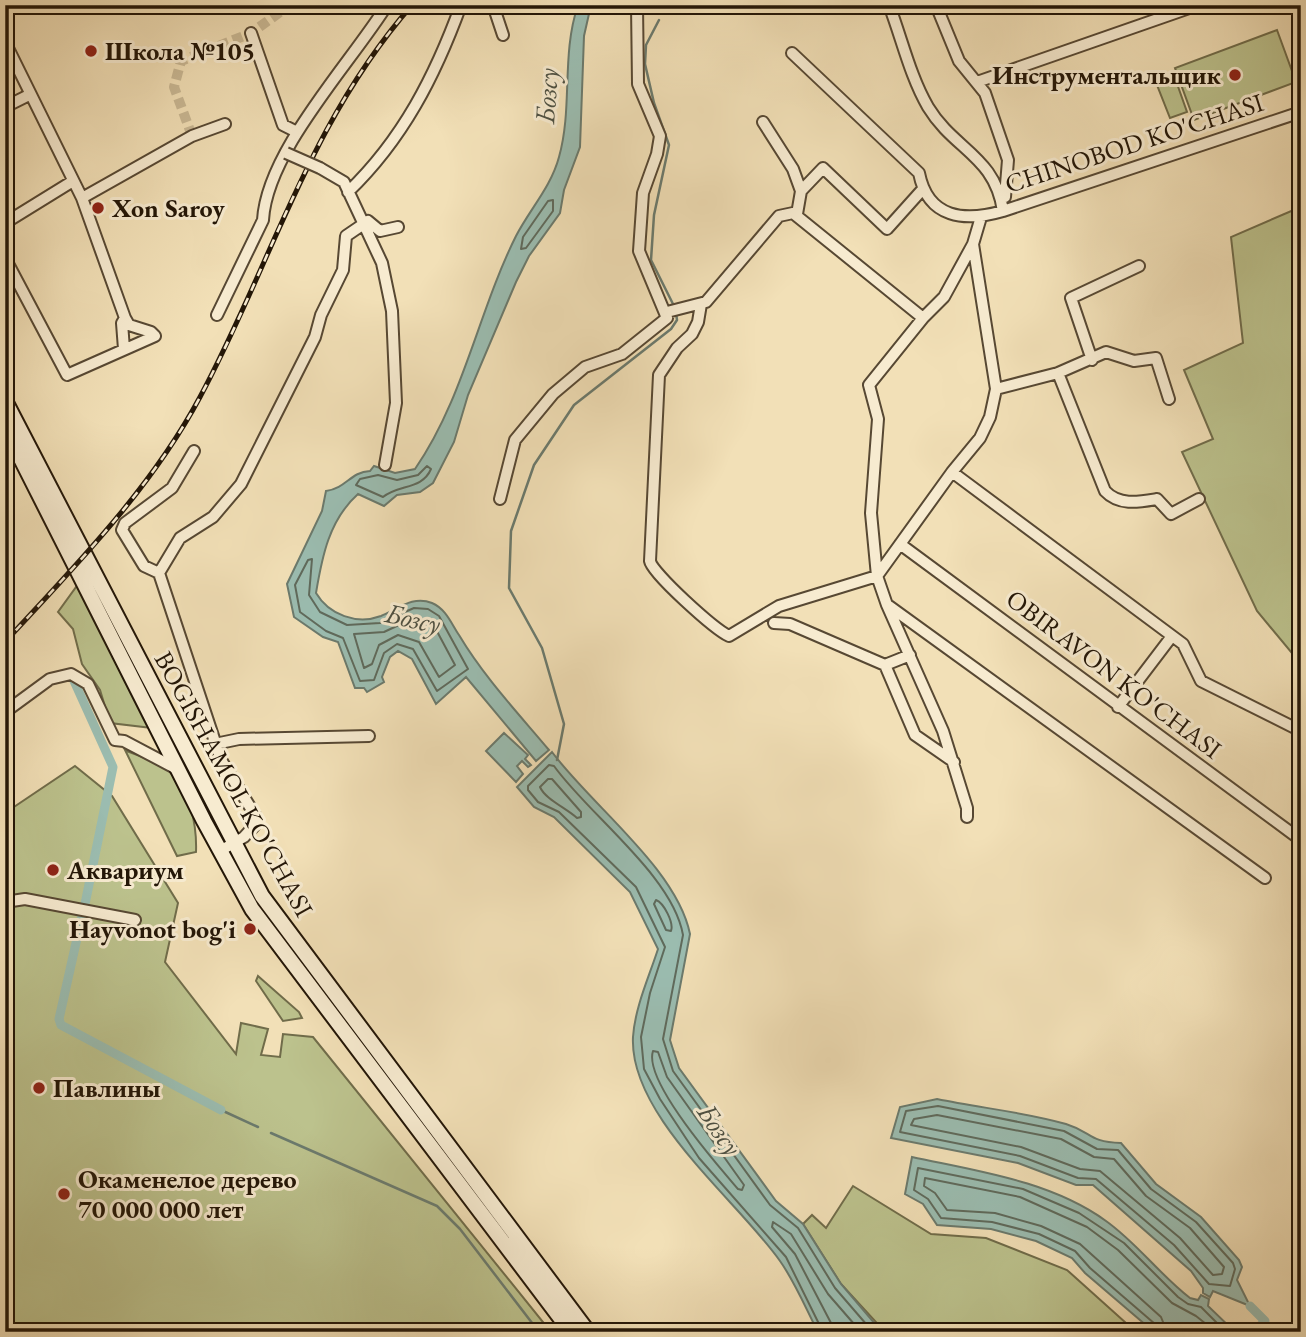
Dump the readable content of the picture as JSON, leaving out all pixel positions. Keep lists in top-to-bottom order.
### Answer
{
  "streets": {
    "main road": ["BOGISHAMOL KO'CHASI"],
    "street": ["CHINOBOD KO'CHASI", "OBIRAVON KO'CHASI"]
  },
  "water": ["Бозсу"],
  "places": [
    "Школа №105",
    "Инструментальщик",
    "Xon Saroy",
    "Аквариум",
    "Hayvonot bog'i",
    "Павлины",
    "Окаменелое дерево 70 000 000 лет"
  ]
}
